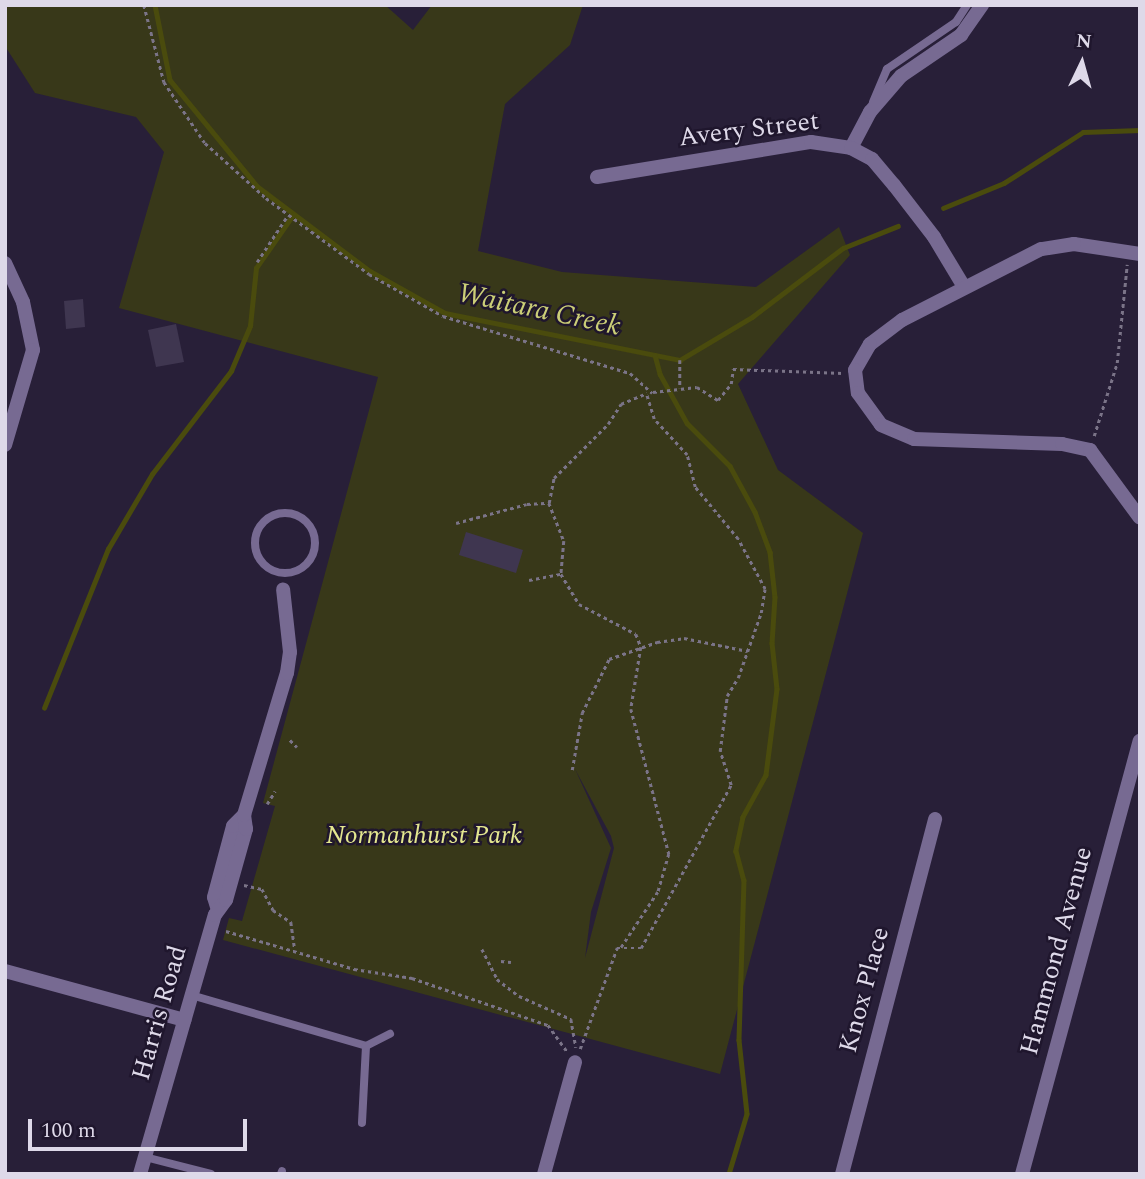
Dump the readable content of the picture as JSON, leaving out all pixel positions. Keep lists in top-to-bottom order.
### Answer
{
  "streets": {
    "street": [
      "Avery Street",
      "Hammond Avenue",
      "Knox Place",
      "Harris Road"
    ]
  },
  "water": ["Waitara Creek"],
  "parks": ["Normanhurst Park"],
  "scale_bar": "100 m",
  "north": "top"
}
